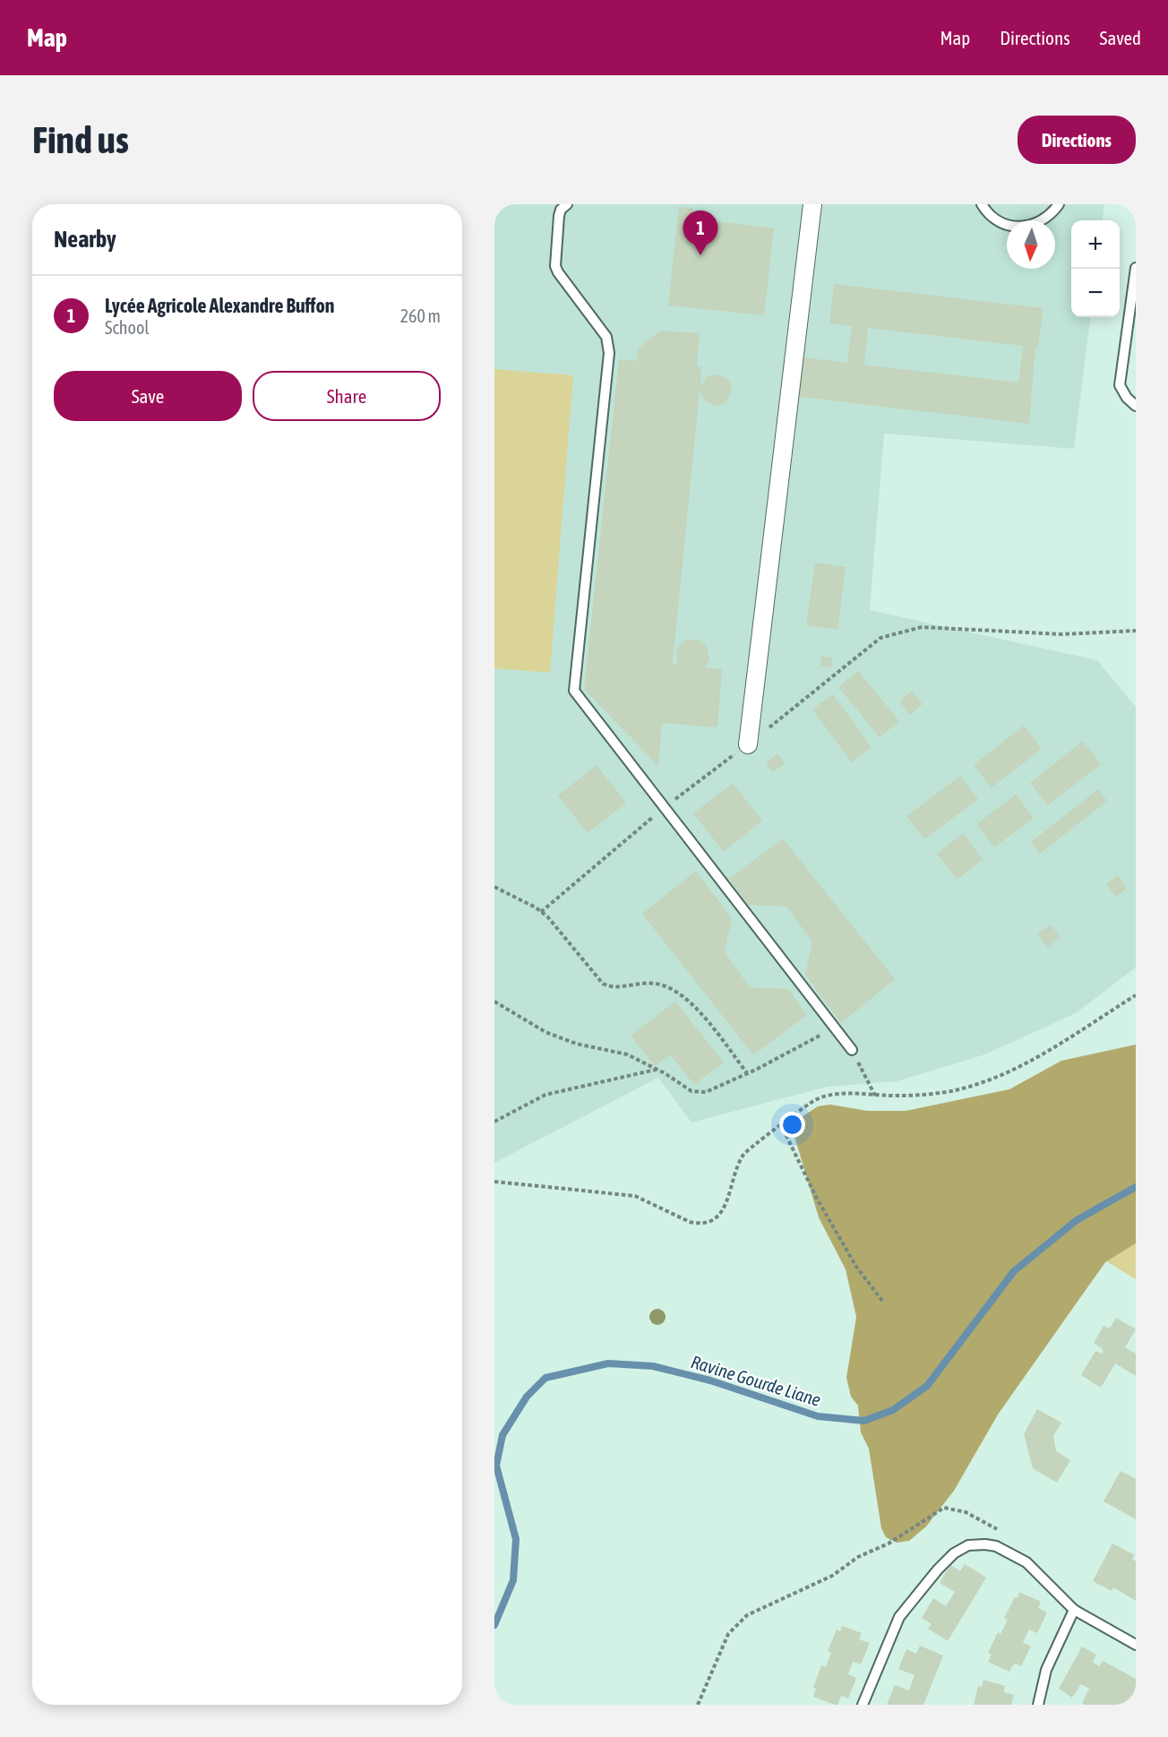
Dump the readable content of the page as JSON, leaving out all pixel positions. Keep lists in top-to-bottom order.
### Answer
{
  "water": ["Ravine Gourde Liane"],
  "north": "bottom",
  "page": {
    "header": "Map",
    "nav": ["Map", "Directions", "Saved"],
    "buttons": [
      "Directions",
      ["Save", "Share"]
    ],
    "title": "Find us",
    "heading": "Nearby",
    "pins": "1",
    "map_buttons": ["+", "−"],
    "list": [
      {
        "mark": "1",
        "name": "Lycée Agricole Alexandre Buffon",
        "note": "School",
        "value": "260 m"
      }
    ]
  }
}
